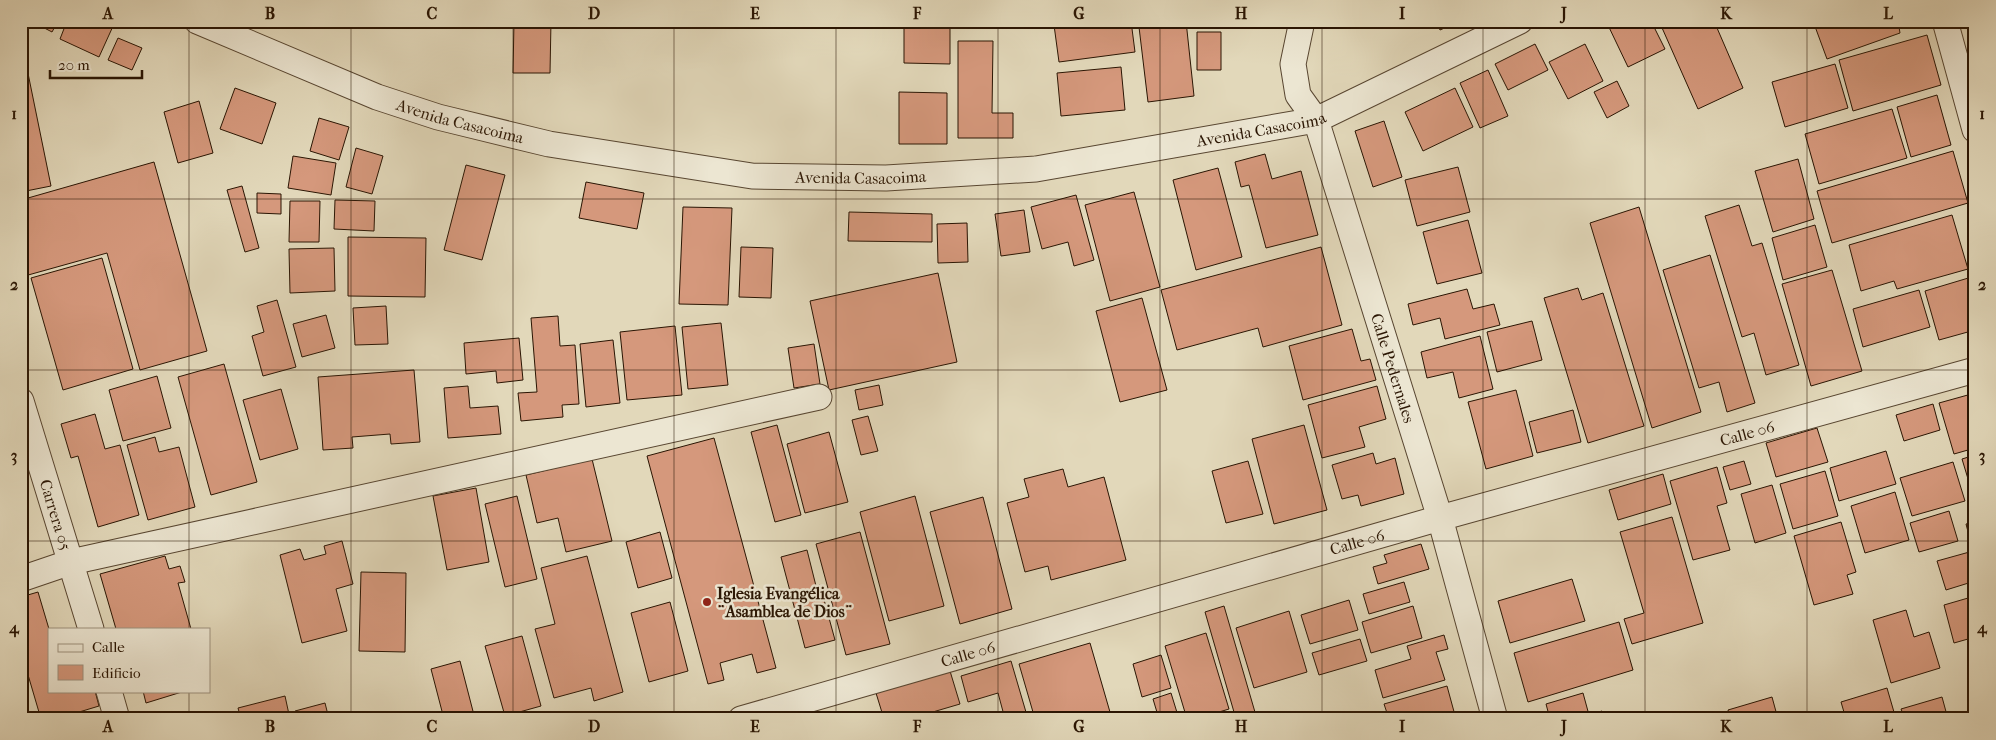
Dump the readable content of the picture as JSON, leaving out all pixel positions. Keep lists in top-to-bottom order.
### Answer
{
  "streets": {
    "street": [
      "Avenida Casacoima",
      "Calle Pedernales",
      "Calle 06",
      "Carrera 05"
    ]
  },
  "crossings": [
    ["Avenida Casacoima", "Calle Pedernales"],
    ["Calle Pedernales", "Calle 06"]
  ],
  "places": ["Iglesia Evangélica ¨Asamblea de Dios¨"],
  "legend": ["Calle", "Edificio"],
  "scale_bar": "20 m",
  "grid": {
    "columns": [
      "A",
      "B",
      "C",
      "D",
      "E",
      "F",
      "G",
      "H",
      "I",
      "J",
      "K",
      "L"
    ],
    "rows": [
      "1",
      "2",
      "3",
      "4"
    ]
  }
}
